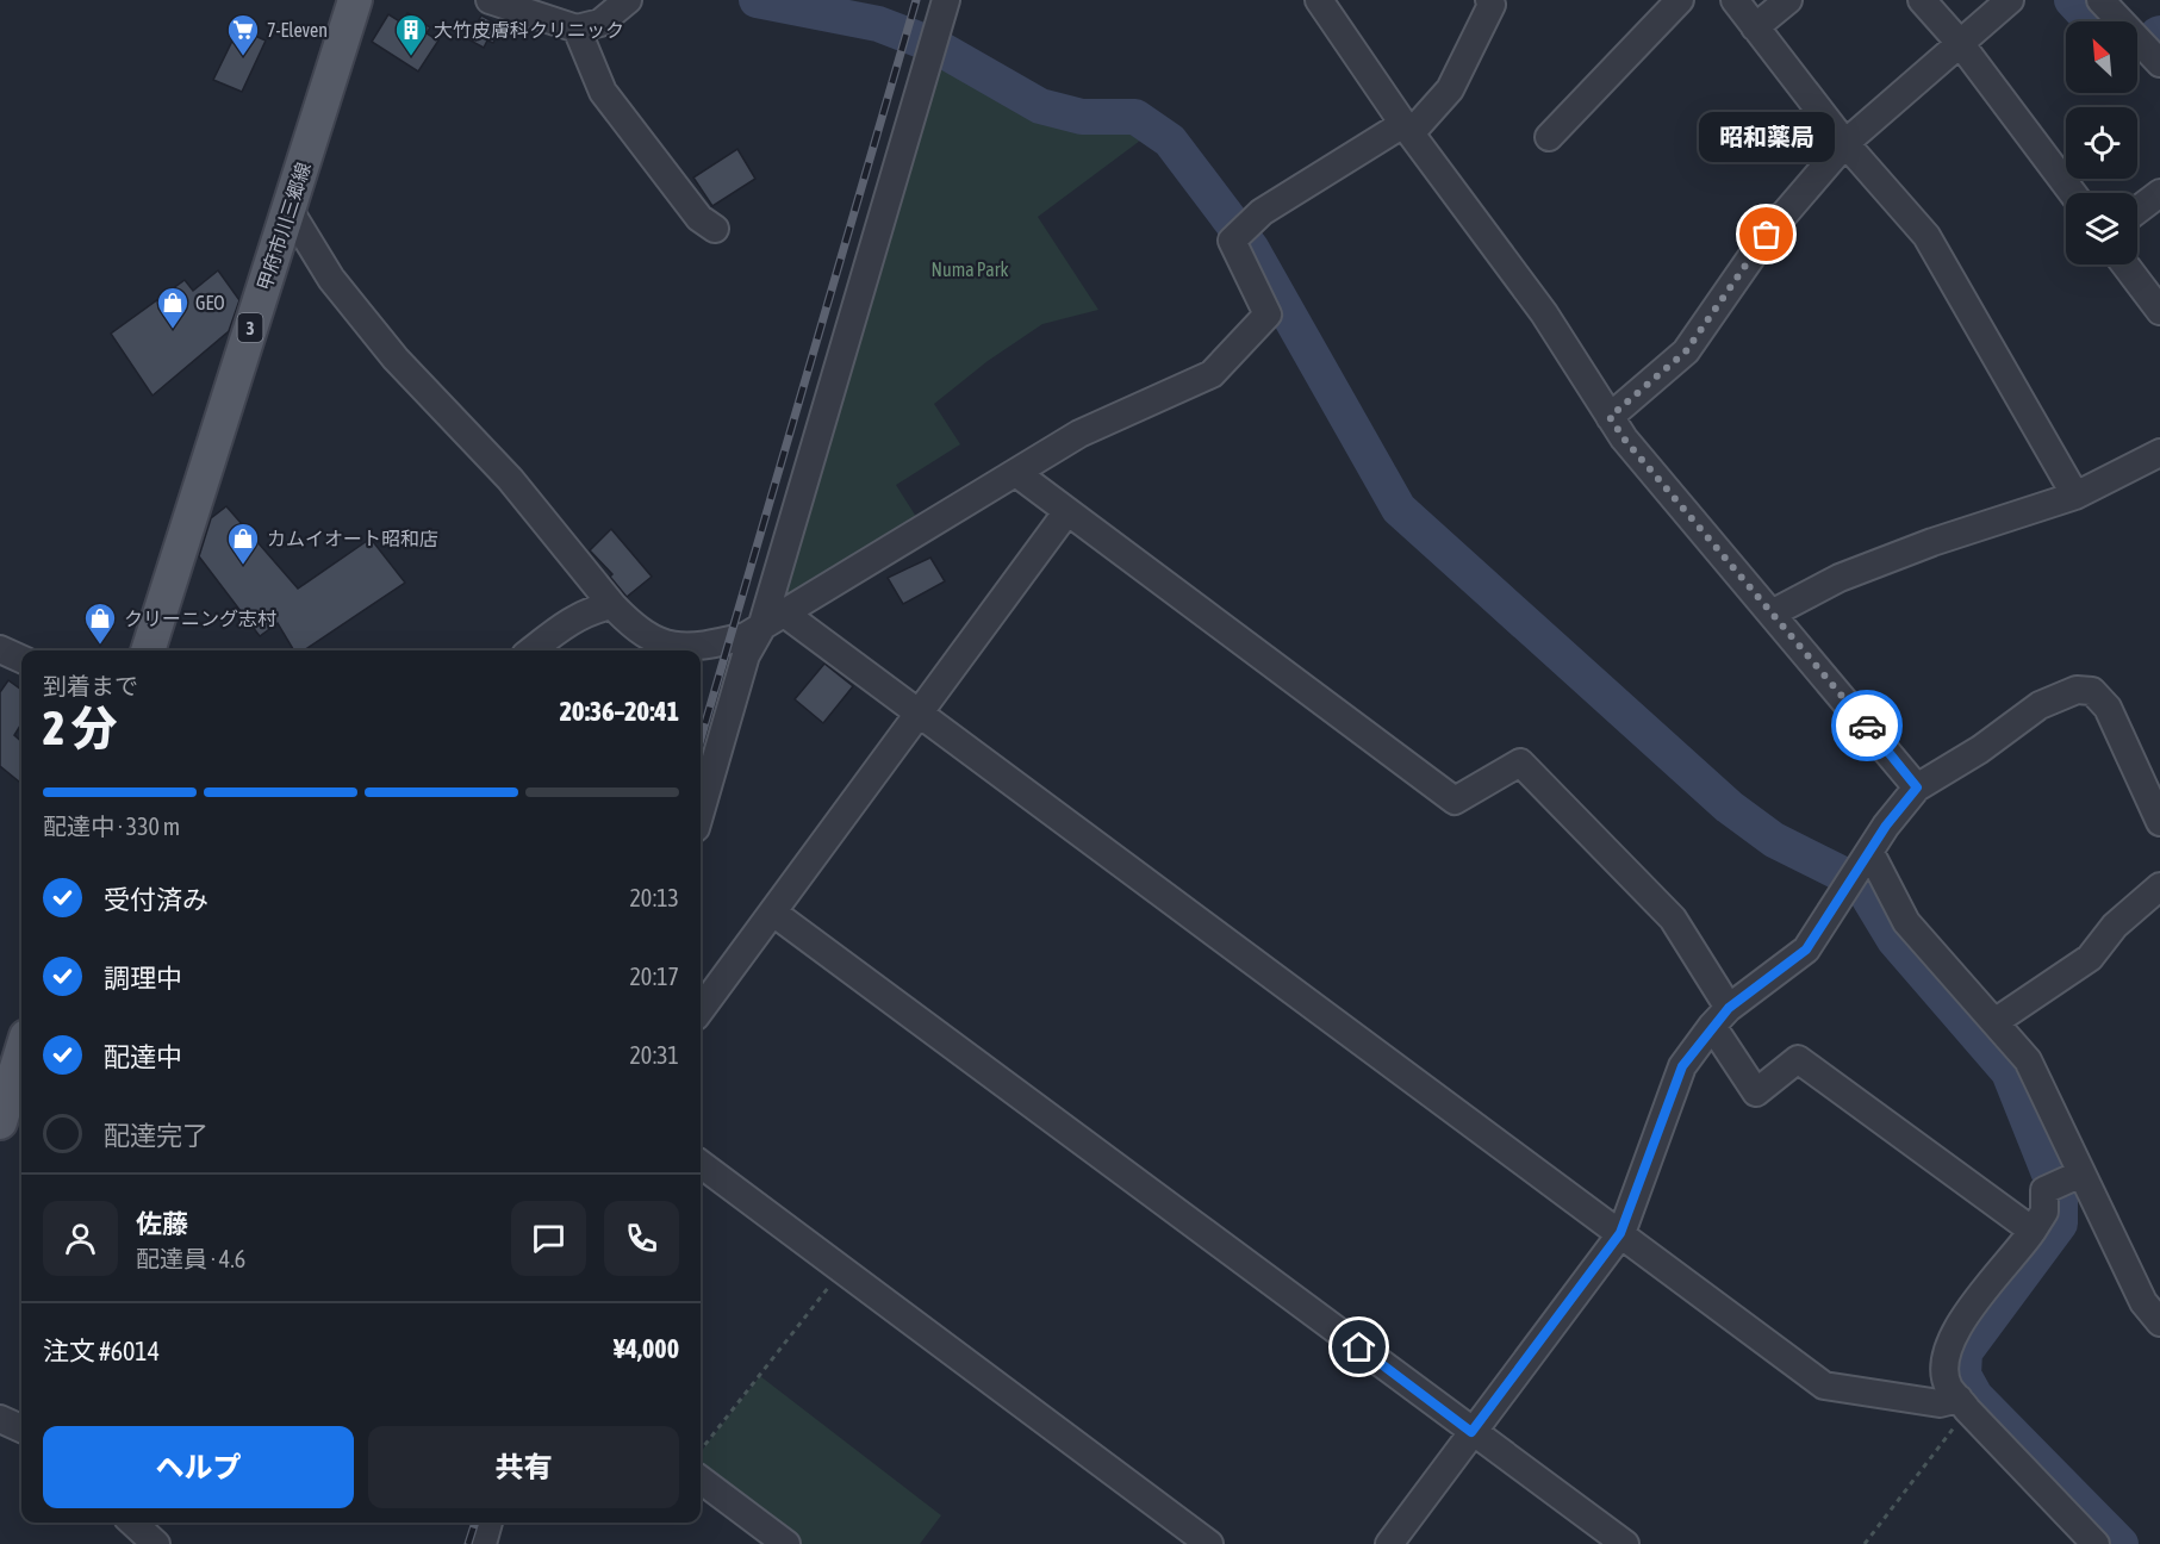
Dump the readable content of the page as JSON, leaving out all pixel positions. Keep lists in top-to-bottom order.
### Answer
{
  "streets": {
    "main road": ["甲府市川三郷線", "3"]
  },
  "parks": ["Numa Park"],
  "places": {
    "supermarket": ["7-Eleven"],
    "building": ["大竹皮膚科クリニック"],
    "other": ["昭和薬局"],
    "shop": ["GEO", "カムイオート昭和店", "クリーニング志村"]
  },
  "north": "top left",
  "page": {
    "bubble": "昭和薬局",
    "heading": ["2 分", "到着まで", "20:36–20:41"],
    "panel": [
      "佐藤",
      "配達員 · 4.6",
      "注文 #6014",
      "¥4,000"
    ],
    "bar": "配達中 · 330 m",
    "list": [
      ["受付済み", "20:13"],
      ["調理中", "20:17"],
      ["配達中", "20:31"],
      "配達完了"
    ],
    "buttons": ["ヘルプ", "共有"]
  }
}
